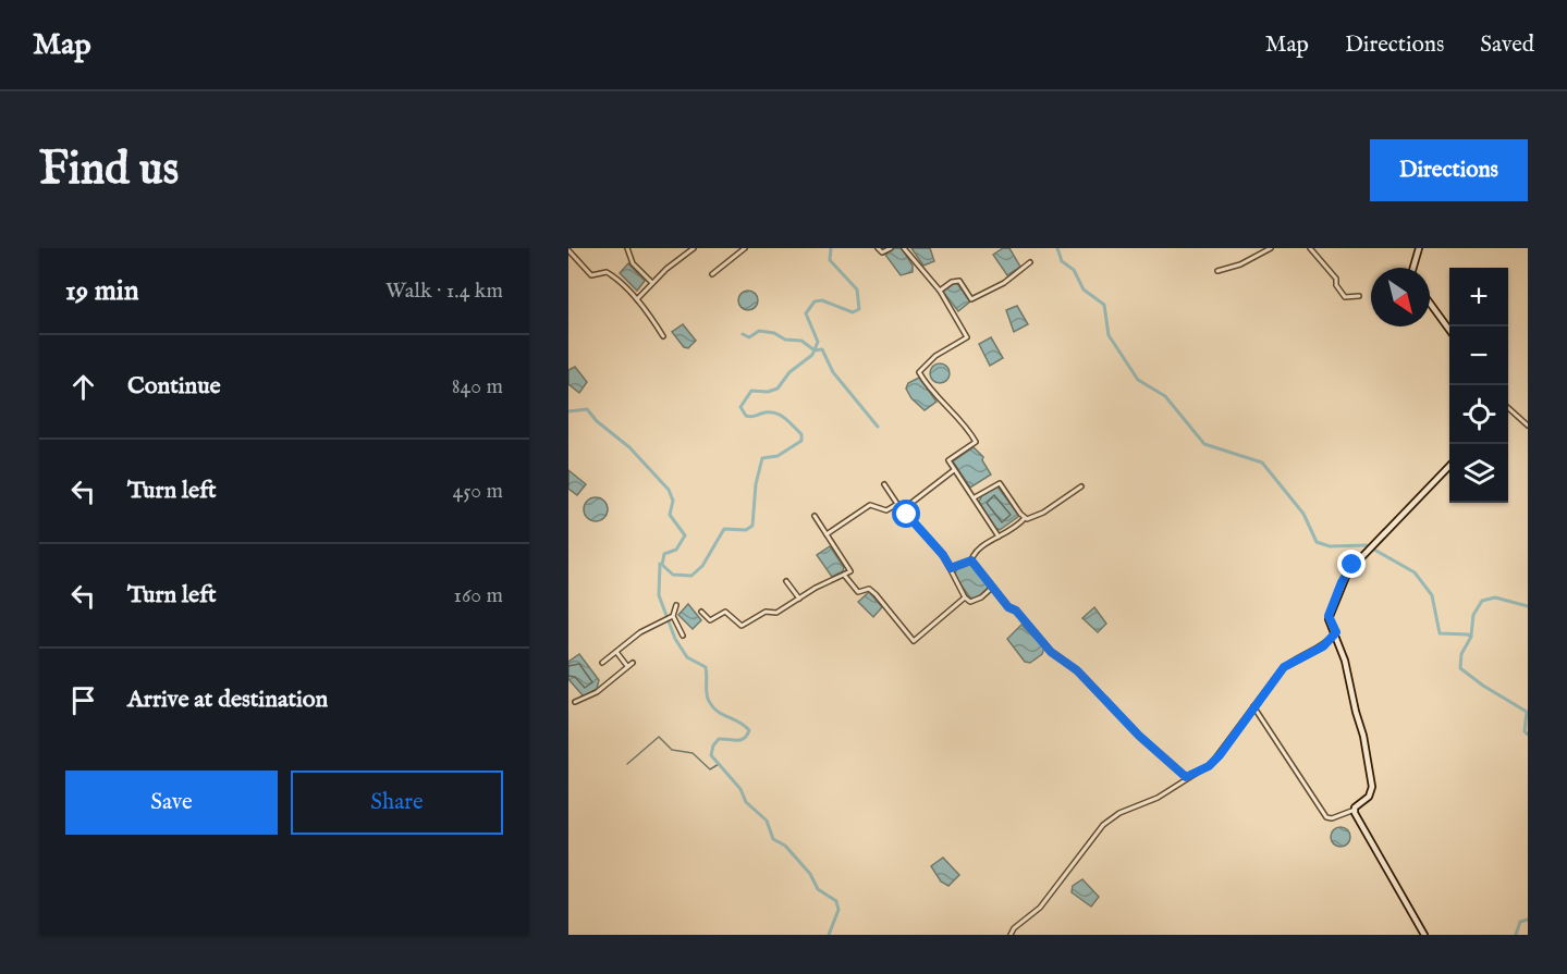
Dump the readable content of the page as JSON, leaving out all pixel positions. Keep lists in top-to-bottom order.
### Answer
{
  "north": "bottom right",
  "page": {
    "header": "Map",
    "nav": ["Map", "Directions", "Saved"],
    "buttons": [
      "Directions",
      ["Save", "Share"]
    ],
    "title": "Find us",
    "heading": ["19 min", "Walk · 1.4 km"],
    "map_buttons": ["+", "−"],
    "list": [
      ["Continue", "840 m"],
      ["Turn left", "450 m"],
      ["Turn left", "160 m"],
      "Arrive at destination"
    ]
  }
}
